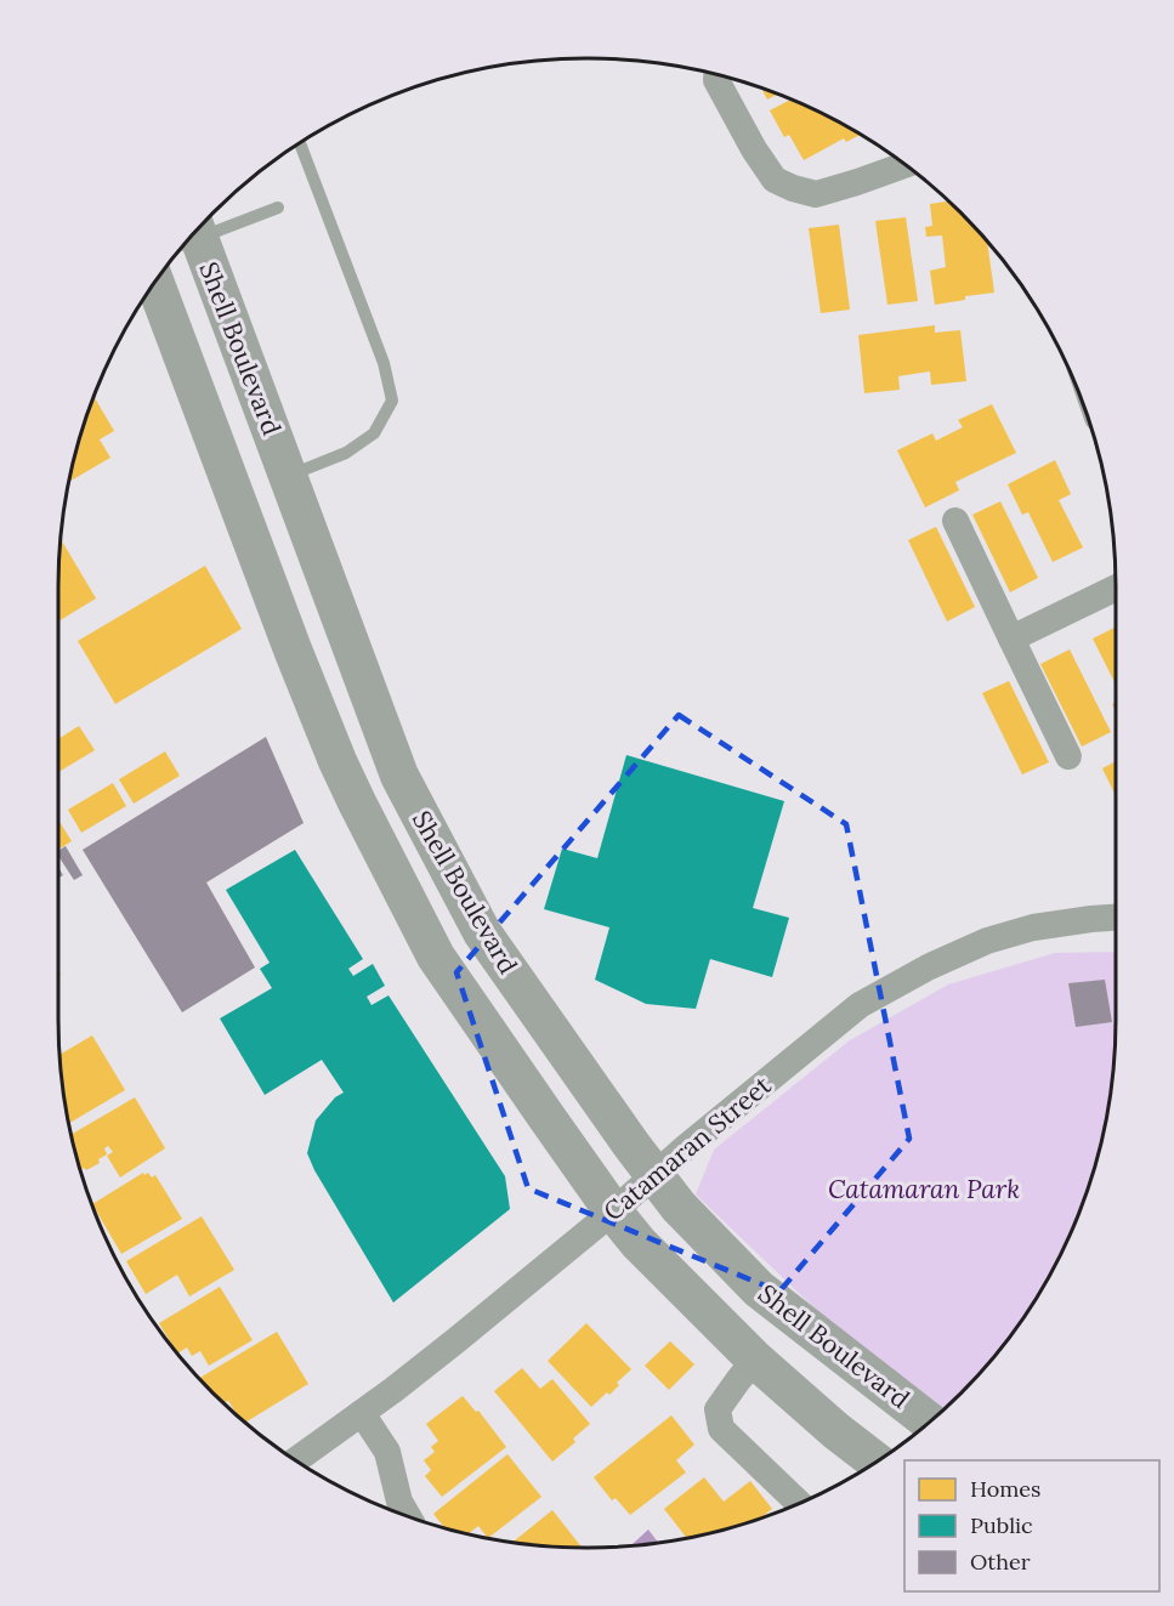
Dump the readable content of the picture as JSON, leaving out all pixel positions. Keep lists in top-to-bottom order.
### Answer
{
  "streets": {
    "main road": ["Shell Boulevard"],
    "street": ["Catamaran Street"]
  },
  "crossings": [
    ["Shell Boulevard", "Catamaran Street"]
  ],
  "parks": ["Catamaran Park"],
  "legend": ["Homes", "Public", "Other"]
}
